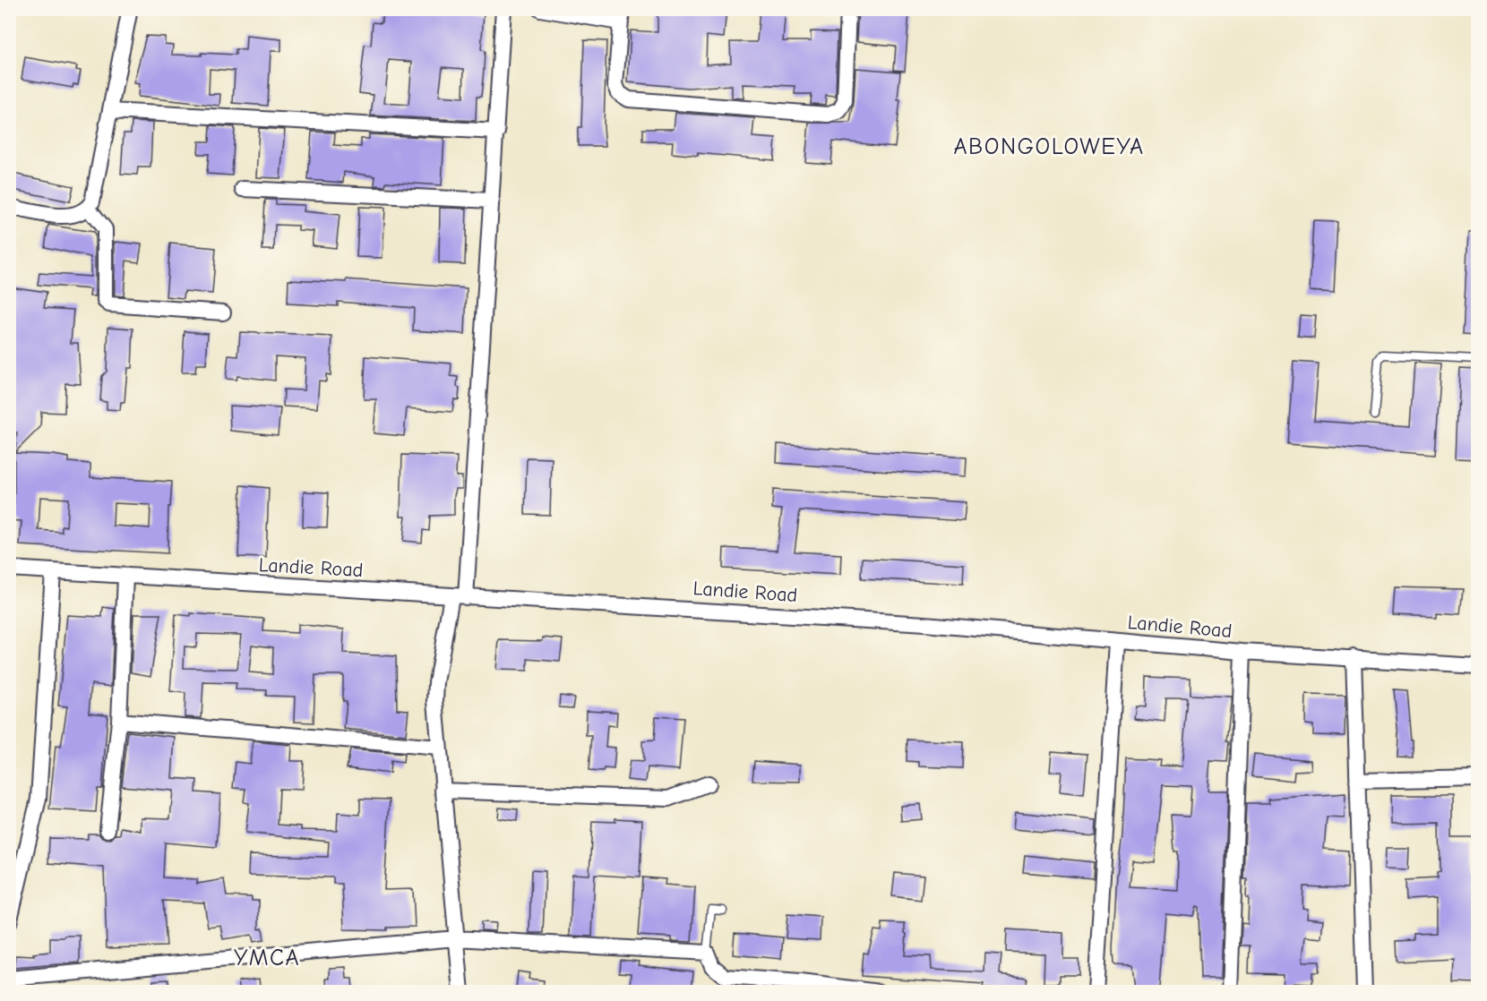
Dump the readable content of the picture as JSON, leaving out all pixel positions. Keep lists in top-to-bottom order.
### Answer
{
  "streets": {
    "street": ["Landie Road"]
  },
  "districts": ["ABONGOLOWEYA", "YMCA"]
}
